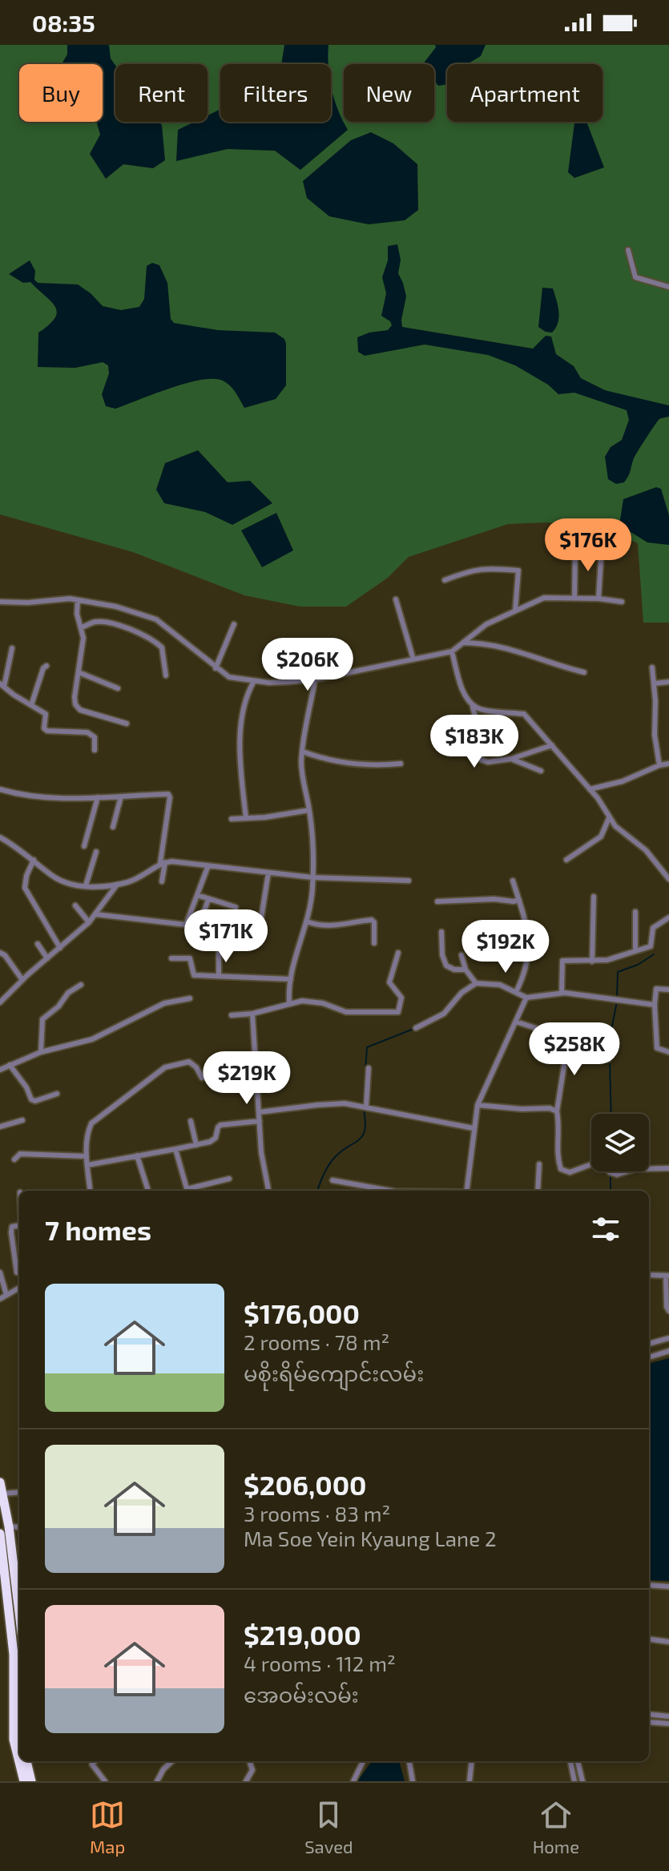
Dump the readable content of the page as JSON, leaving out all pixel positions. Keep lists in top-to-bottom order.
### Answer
{
  "page": {
    "status": "08:35",
    "chip": [
      "Buy",
      "Rent",
      "Filters",
      "New",
      "Apartment"
    ],
    "price": [
      "$176K",
      "$206K",
      "$183K",
      "$171K",
      "$192K",
      "$258K",
      "$219K"
    ],
    "heading": "7 homes",
    "list": [
      {
        "name": "$176,000",
        "note": "2 rooms · 78 m² · မစိုးရိမ်ကျောင်းလမ်း"
      },
      {
        "name": "$206,000",
        "note": "3 rooms · 83 m² · Ma Soe Yein Kyaung Lane 2"
      },
      {
        "name": "$219,000",
        "note": "4 rooms · 112 m² · အေဝမ်းလမ်း"
      }
    ],
    "tabs": ["Map", "Saved", "Home"]
  }
}
